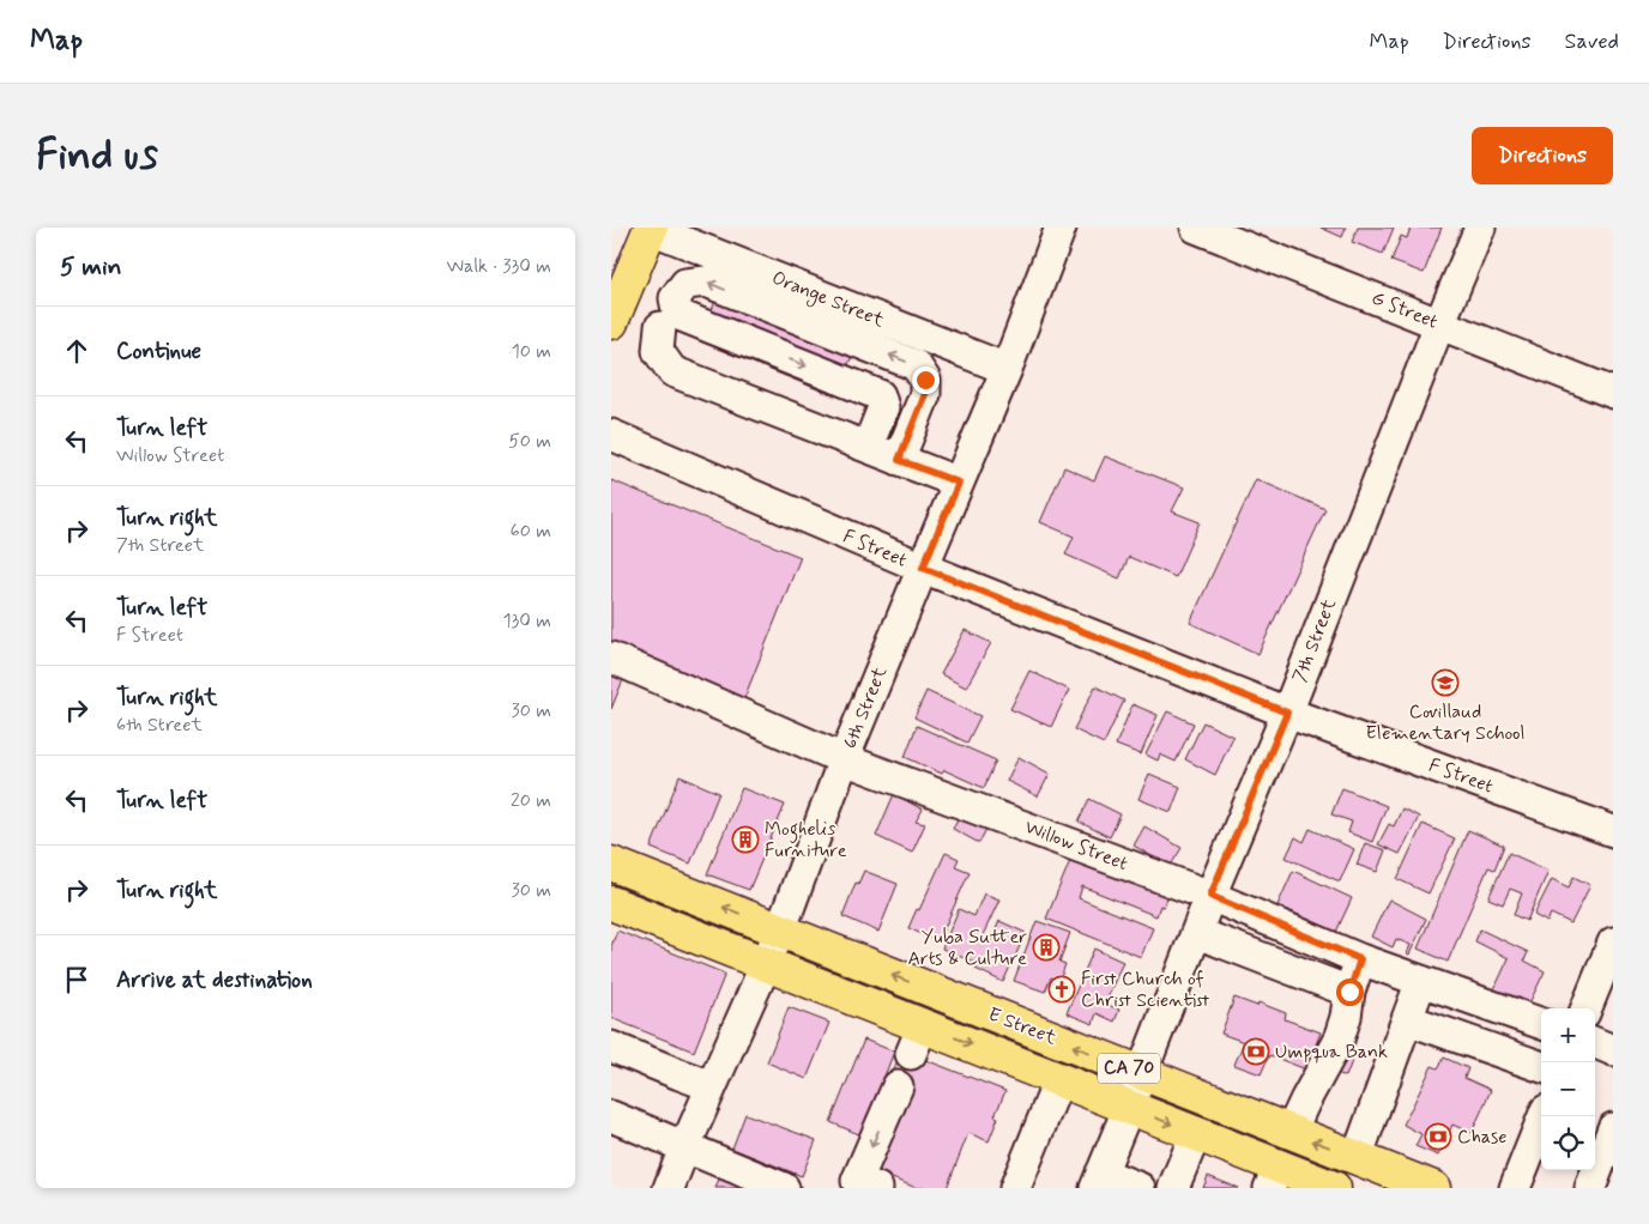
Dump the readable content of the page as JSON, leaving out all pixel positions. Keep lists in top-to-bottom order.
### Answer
{
  "streets": {
    "main road": ["E Street", "CA 70"],
    "street": [
      "Orange Street",
      "G Street",
      "F Street",
      "7th Street",
      "6th Street",
      "Willow Street"
    ]
  },
  "crossings": [
    ["Orange Street", "6th Street"],
    ["G Street", "7th Street"],
    ["F Street", "7th Street"],
    ["F Street", "6th Street"],
    ["7th Street", "Willow Street"],
    ["7th Street", "E Street"],
    ["6th Street", "Willow Street"],
    ["6th Street", "E Street"]
  ],
  "places": {
    "school or university": ["Covillaud Elementary School"],
    "building": ["Moghelis Furniture", "Yuba Sutter Arts & Culture"],
    "church": ["First Church of Christ Scientist"],
    "bank": ["Umpqua Bank", "Chase"]
  },
  "page": {
    "header": "Map",
    "nav": ["Map", "Directions", "Saved"],
    "buttons": "Directions",
    "title": "Find us",
    "heading": ["5 min", "Walk · 330 m"],
    "list": [
      ["Continue", "10 m"],
      ["Turn left", "Willow Street", "50 m"],
      ["Turn right", "7th Street", "60 m"],
      ["Turn left", "F Street", "130 m"],
      ["Turn right", "6th Street", "30 m"],
      ["Turn left", "20 m"],
      ["Turn right", "30 m"],
      "Arrive at destination"
    ],
    "map_buttons": ["+", "−"]
  }
}
